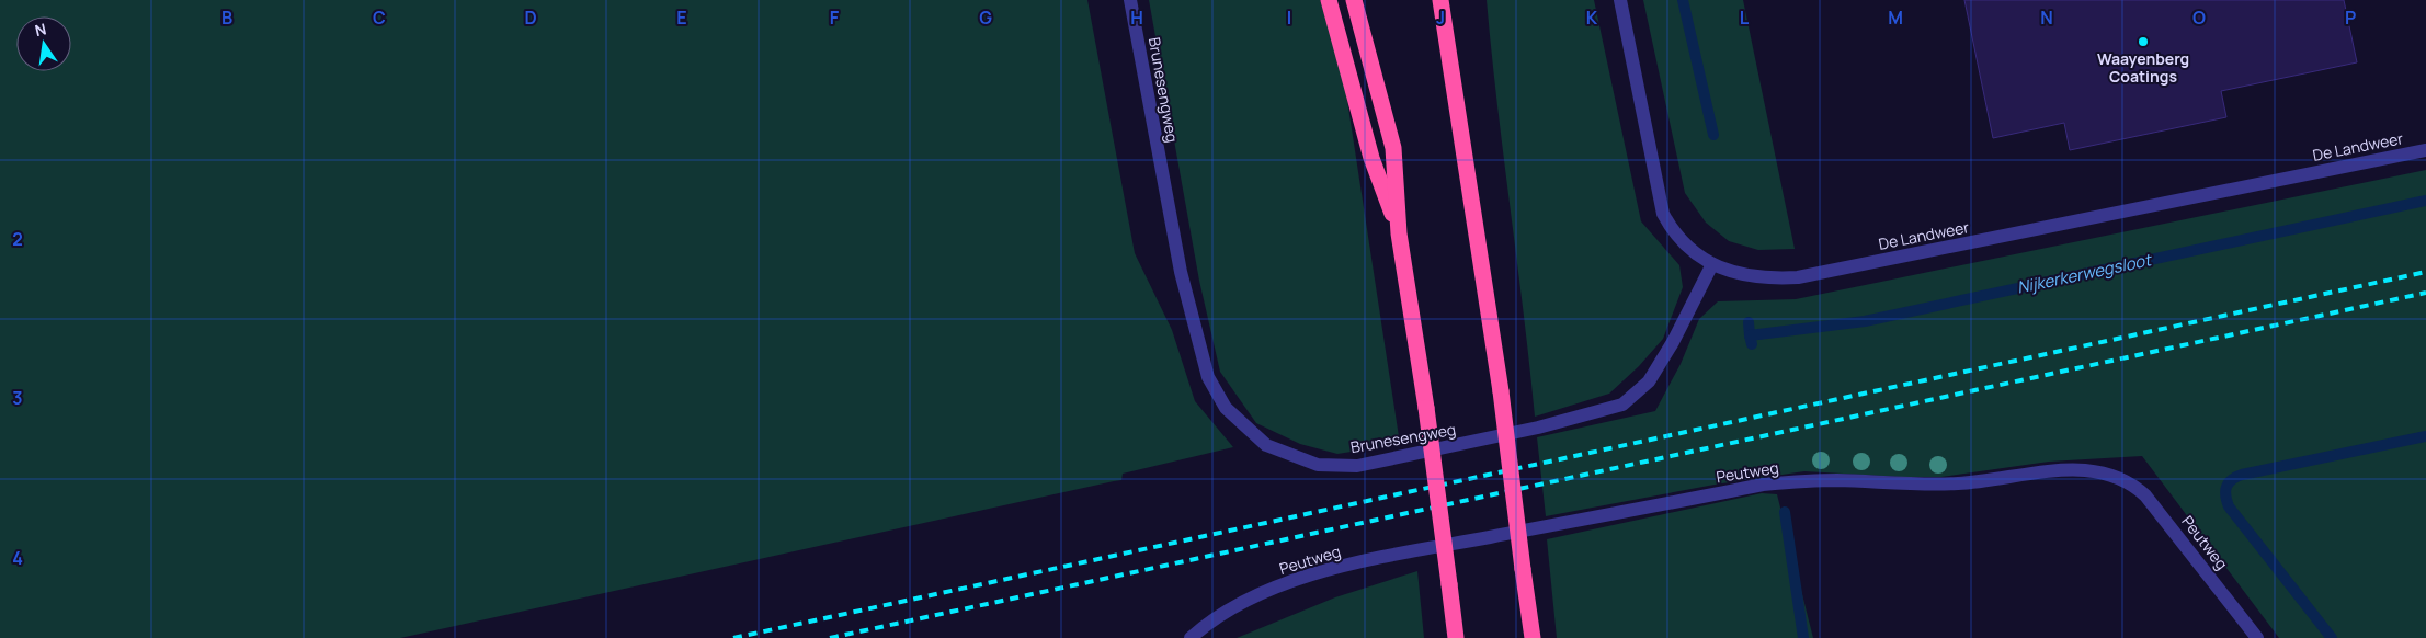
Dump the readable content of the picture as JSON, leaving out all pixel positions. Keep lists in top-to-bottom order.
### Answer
{
  "streets": {
    "street": ["Brunesengweg", "De Landweer", "Peutweg"]
  },
  "crossings": [
    ["Brunesengweg", "De Landweer"]
  ],
  "water": ["Nijkerkerwegsloot"],
  "places": ["Waayenberg Coatings"],
  "north": "top",
  "grid": {
    "columns": [
      "B",
      "C",
      "D",
      "E",
      "F",
      "G",
      "H",
      "I",
      "J",
      "K",
      "L",
      "M",
      "N",
      "O",
      "P"
    ],
    "rows": ["2", "3", "4"]
  }
}
